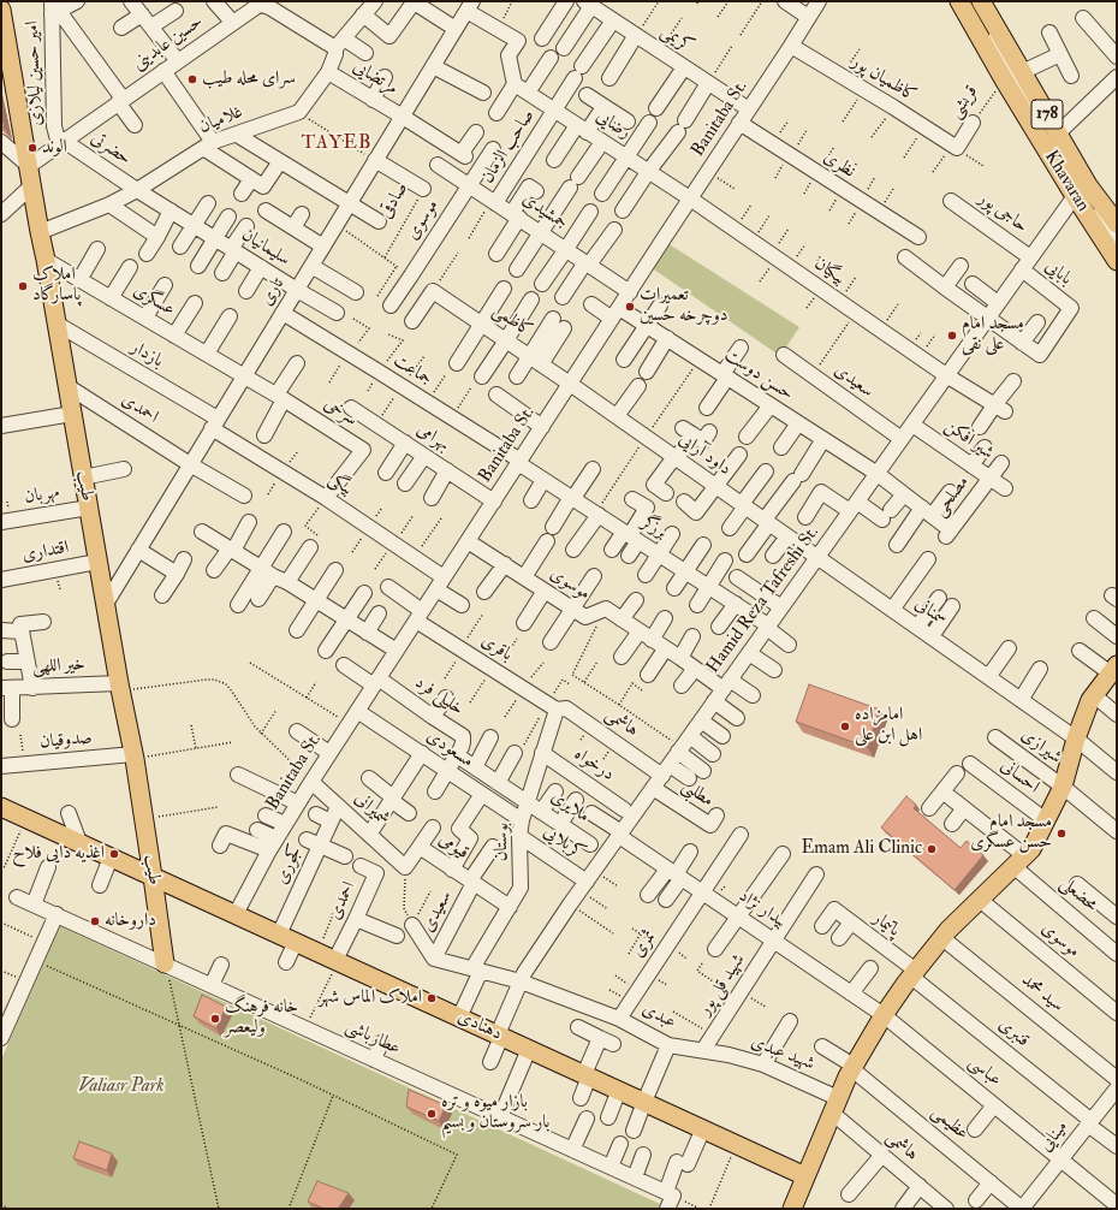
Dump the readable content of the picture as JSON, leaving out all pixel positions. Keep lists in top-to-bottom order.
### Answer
{
  "streets": {
    "main road": [
      "178",
      "Khavaran",
      "طیب",
      "دهنادی"
    ],
    "street": [
      "کریمی",
      "حسین عابدینی",
      "امیر حسین لیلازی",
      "مرتضایی",
      "کاظمیان پور",
      "قریشی",
      "Banitaba St.",
      "غلامیان",
      "رضایی",
      "صاحب الزمان",
      "حضرتی",
      "نظری",
      "جمشیدی",
      "حاجی پور",
      "موسوی",
      "سلیمانیان",
      "بیگیان",
      "بابایی",
      "تاری",
      "عسگری",
      "کاظمی",
      "بازدار",
      "جماعت",
      "حسن دوست",
      "سعیدی",
      "احمدی",
      "سرخی",
      "بهرامی",
      "شیر افکن",
      "داود آرایی",
      "بیگی",
      "مهربان",
      "مصلحی",
      "برزگر",
      "اقتداری",
      "Hamid Reza Tafreshi St.",
      "سمنانی",
      "باقری",
      "خیر اللهی",
      "خلیلی فرد",
      "هاشمی",
      "صدوقیان",
      "شیرازی",
      "مسعودی",
      "درخواه",
      "احسانی",
      "مطلبی",
      "ملایری",
      "شمیرانی",
      "بوستان",
      "کربلایی",
      "قیومی",
      "کجوری",
      "محضعلی",
      "بیدار نژاد",
      "پاتیمار",
      "ثمری",
      "شهید قلی پور",
      "سید محمد",
      "عبدی",
      "قنبری",
      "عطارباشی",
      "شهید عبدی",
      "عباسی",
      "عظیمی",
      "مینایی"
    ],
    "path": ["صادقی"]
  },
  "crossings": [
    ["کریمی", "Banitaba St."],
    ["کریمی", "صاحب الزمان"],
    ["حسین عابدینی", "امیر حسین لیلازی"],
    ["حسین عابدینی", "حضرتی"],
    ["حسین عابدینی", "طیب"],
    ["امیر حسین لیلازی", "حضرتی"],
    ["مرتضایی", "تاری"],
    ["کاظمیان پور", "قریشی"],
    ["کاظمیان پور", "Banitaba St."],
    ["قریشی", "Khavaran"],
    ["Banitaba St.", "رضایی"],
    ["Banitaba St.", "نظری"],
    ["Banitaba St.", "جمشیدی"],
    ["Banitaba St.", "موسوی"],
    ["Banitaba St.", "بیگیان"],
    ["Banitaba St.", "کاظمی"],
    ["Banitaba St.", "جماعت"],
    ["Banitaba St.", "حسن دوست"],
    ["Banitaba St.", "بهرامی"],
    ["Banitaba St.", "داود آرایی"],
    ["Banitaba St.", "بیگی"],
    ["Banitaba St.", "برزگر"],
    ["Banitaba St.", "باقری"],
    ["Banitaba St.", "خلیلی فرد"],
    ["Banitaba St.", "مسعودی"],
    ["Banitaba St.", "شمیرانی"],
    ["Banitaba St.", "دهنادی"],
    ["غلامیان", "حضرتی"],
    ["غلامیان", "سلیمانیان"],
    ["غلامیان", "طیب"],
    ["رضایی", "صاحب الزمان"],
    ["رضایی", "بیگیان"],
    ["صاحب الزمان", "جمشیدی"],
    ["حضرتی", "سلیمانیان"],
    ["Khavaran", "Hamid Reza Tafreshi St."],
    ["جمشیدی", "موسوی"],
    ["حاجی پور", "Hamid Reza Tafreshi St."],
    ["موسوی", "Hamid Reza Tafreshi St."],
    ["سلیمانیان", "تاری"],
    ["بیگیان", "Hamid Reza Tafreshi St."],
    ["بابایی", "Hamid Reza Tafreshi St."],
    ["تاری", "عسگری"],
    ["تاری", "بازدار"],
    ["تاری", "جماعت"],
    ["تاری", "احمدی"],
    ["تاری", "سرخی"],
    ["تاری", "بیگی"],
    ["تاری", "طیب"],
    ["عسگری", "سرخی"],
    ["عسگری", "طیب"],
    ["کاظمی", "داود آرایی"],
    ["بازدار", "بیگی"],
    ["بازدار", "طیب"],
    ["جماعت", "برزگر"],
    ["حسن دوست", "مصلحی"],
    ["حسن دوست", "Hamid Reza Tafreshi St."],
    ["سعیدی", "Hamid Reza Tafreshi St."],
    ["سعیدی", "قیومی"],
    ["احمدی", "طیب"],
    ["احمدی", "دهنادی"],
    ["سرخی", "بیگی"],
    ["شیر افکن", "مصلحی"],
    ["شیر افکن", "Hamid Reza Tafreshi St."],
    ["داود آرایی", "Hamid Reza Tafreshi St."],
    ["داود آرایی", "سمنانی"],
    ["طیب", "مهربان"],
    ["طیب", "اقتداری"],
    ["طیب", "خیر اللهی"],
    ["طیب", "صدوقیان"],
    ["طیب", "دهنادی"],
    ["طیب", "عطارباشی"],
    ["برزگر", "Hamid Reza Tafreshi St."],
    ["Hamid Reza Tafreshi St.", "سمنانی"],
    ["Hamid Reza Tafreshi St.", "هاشمی"],
    ["Hamid Reza Tafreshi St.", "مطلبی"],
    ["Hamid Reza Tafreshi St.", "کربلایی"],
    ["Hamid Reza Tafreshi St.", "بیدار نژاد"],
    ["Hamid Reza Tafreshi St.", "دهنادی"],
    ["باقری", "هاشمی"],
    ["باقری", "بوستان"],
    ["هاشمی", "بوستان"],
    ["هاشمی", "شهید عبدی"],
    ["مسعودی", "بوستان"],
    ["درخواه", "بوستان"],
    ["ملایری", "بوستان"],
    ["شمیرانی", "قیومی"],
    ["بوستان", "کربلایی"],
    ["بوستان", "قیومی"],
    ["بوستان", "دهنادی"],
    ["کجوری", "دهنادی"],
    ["بیدار نژاد", "ثمری"],
    ["بیدار نژاد", "شهید قلی پور"],
    ["بیدار نژاد", "عباسی"],
    ["پاتیمار", "قنبری"],
    ["ثمری", "عبدی"],
    ["شهید قلی پور", "عبدی"],
    ["شهید قلی پور", "شهید عبدی"],
    ["سید محمد", "مینایی"],
    ["عبدی", "شهید عبدی"],
    ["قنبری", "مینایی"],
    ["عباسی", "مینایی"],
    ["عظیمی", "مینایی"]
  ],
  "districts": ["TAYEB"],
  "parks": ["Valiasr Park"],
  "places": [
    "سرای محله طیب",
    "الوند",
    "املاک پاسارگاد",
    "تعمیرات دوچرخه حسین",
    "مسجد امام علی نقی",
    "امامزاده اهل ابن علی",
    "مسجد امام حسن عسگری",
    "Emam Ali Clinic",
    "اغذیه دایی فلاح",
    "داروخانه",
    "املاک الماس شهر",
    "خانه فرهنگ ولیعصر",
    "بازار میوه و تره بار سروستان و بسیم"
  ]
}
